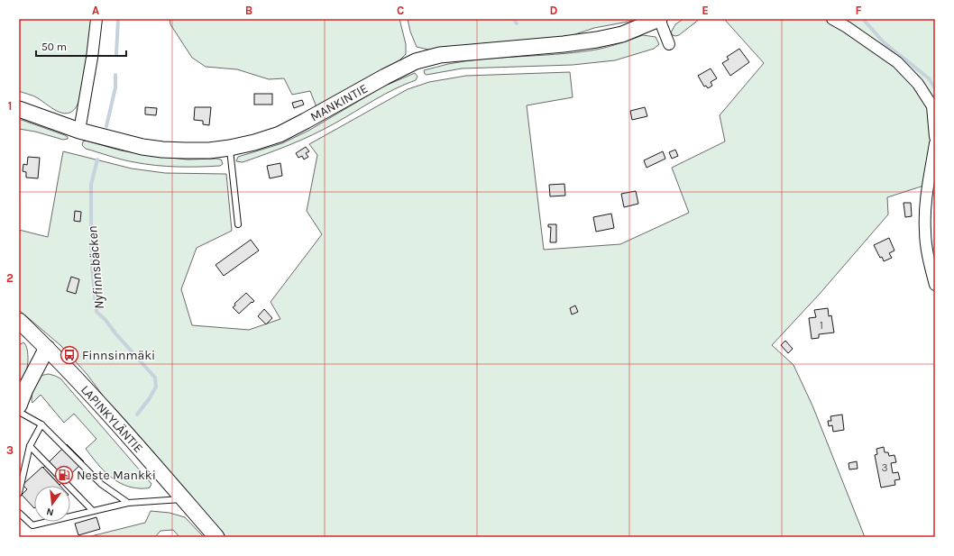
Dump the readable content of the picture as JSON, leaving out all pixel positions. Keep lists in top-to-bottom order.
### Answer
{
  "streets": {
    "street": ["MANKINTIE", "LAPINKYLÄNTIE"]
  },
  "water": ["Nyfinnsbäcken"],
  "places": {
    "bus stop": ["Finnsinmäki"],
    "fuel station": ["Neste Mankki"]
  },
  "house_numbers": ["1", "3"],
  "scale_bar": "50 m",
  "north": "bottom",
  "grid": {
    "columns": [
      "A",
      "B",
      "C",
      "D",
      "E",
      "F"
    ],
    "rows": ["1", "2", "3"]
  }
}
